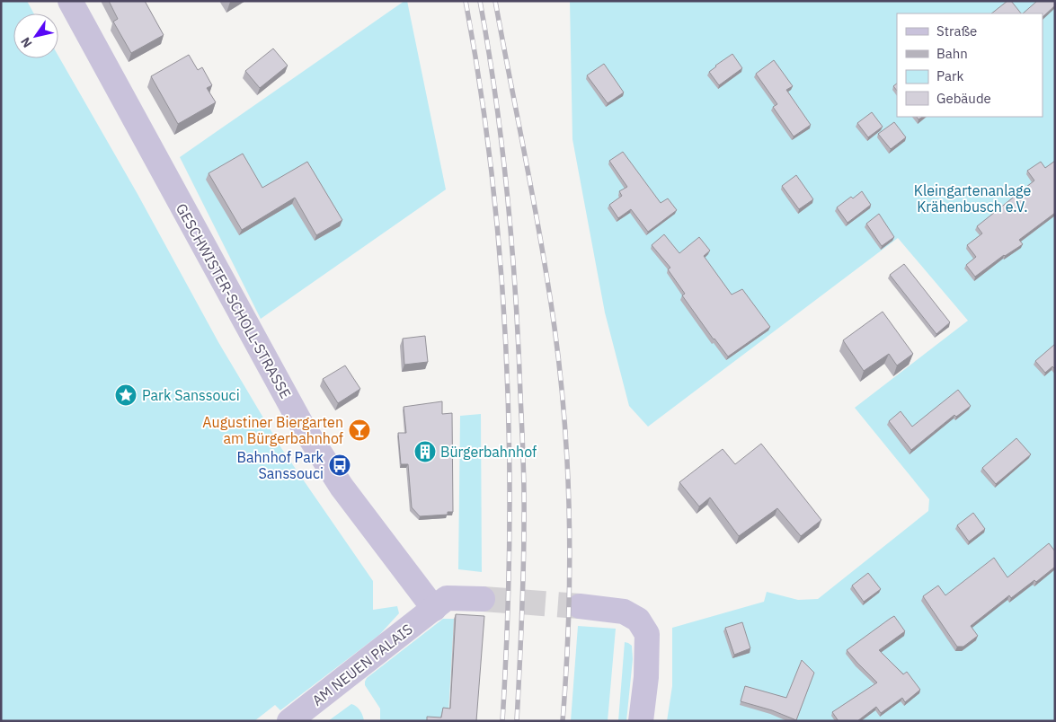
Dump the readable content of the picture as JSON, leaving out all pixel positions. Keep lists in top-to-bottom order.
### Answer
{
  "streets": {
    "street": ["GESCHWISTER-SCHOLL-STRASSE", "AM NEUEN PALAIS"]
  },
  "crossings": [
    ["GESCHWISTER-SCHOLL-STRASSE", "AM NEUEN PALAIS"]
  ],
  "parks": ["Kleingartenanlage Krähenbusch e.V."],
  "places": {
    "place": ["Park Sanssouci"],
    "bar": ["Augustiner Biergarten am Bürgerbahnhof"],
    "building": ["Bürgerbahnhof"],
    "bus stop": ["Bahnhof Park Sanssouci"]
  },
  "legend": [
    "Straße",
    "Bahn",
    "Park",
    "Gebäude"
  ],
  "north": "bottom left"
}
